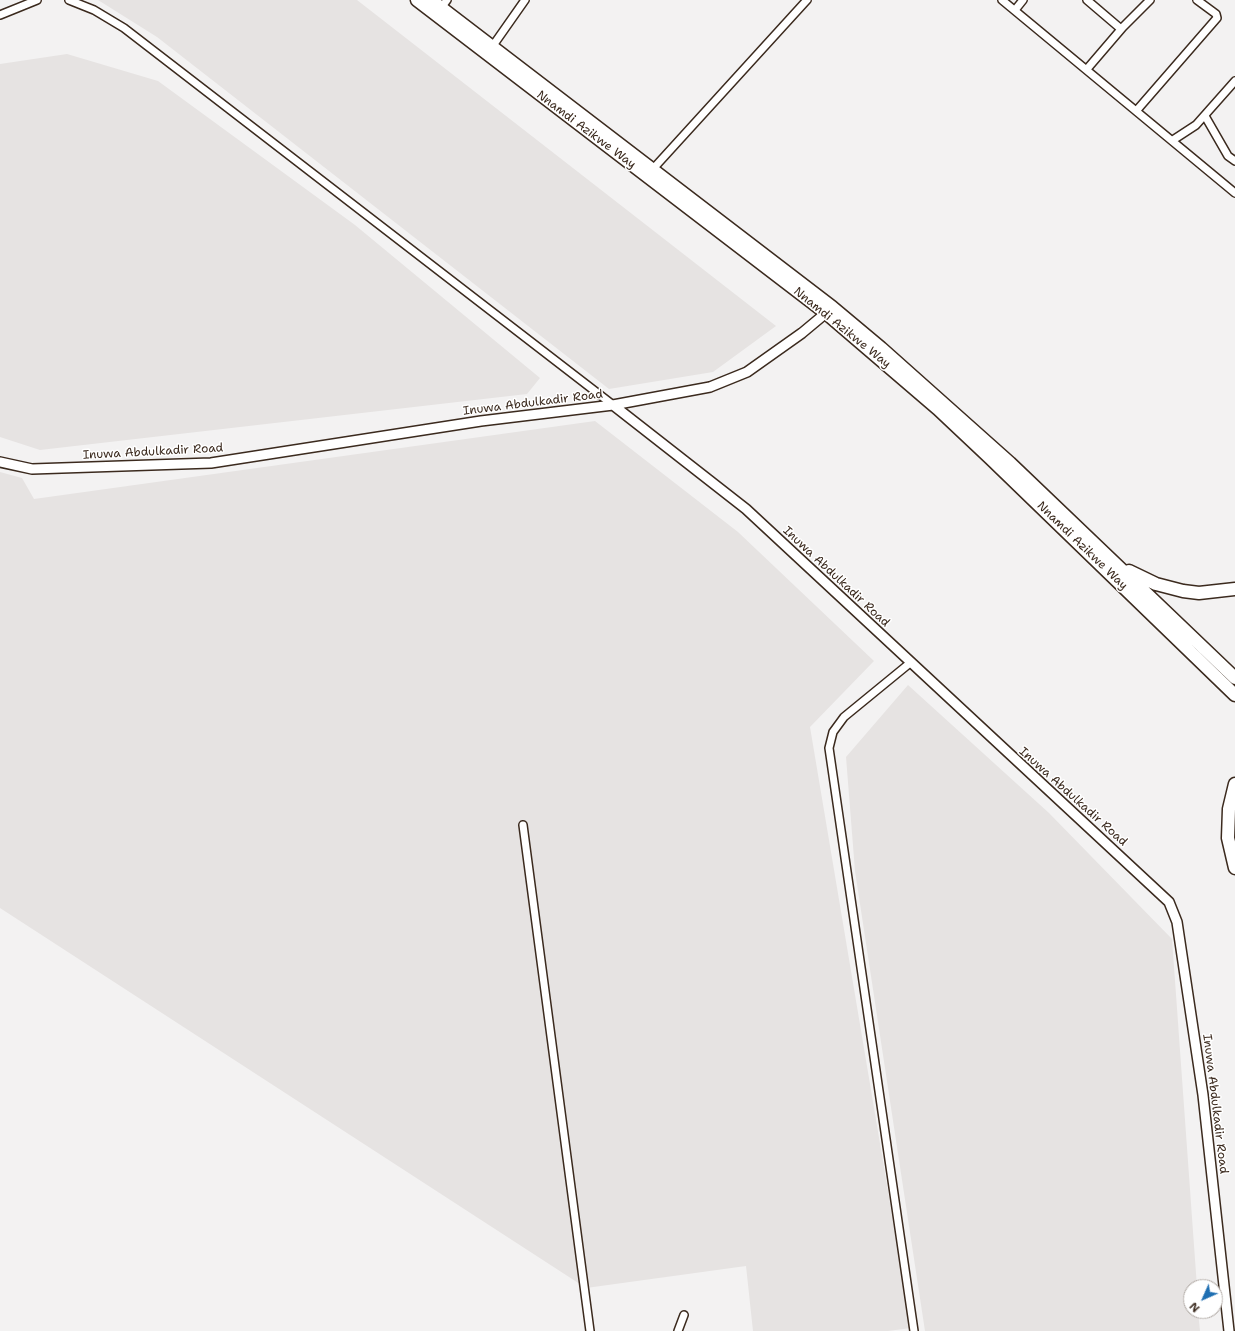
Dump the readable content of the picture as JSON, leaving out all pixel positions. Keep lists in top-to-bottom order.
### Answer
{
  "streets": {
    "highway": ["Nnamdi Azikwe Way"],
    "street": ["Inuwa Abdulkadir Road"]
  },
  "north": "bottom left"
}
